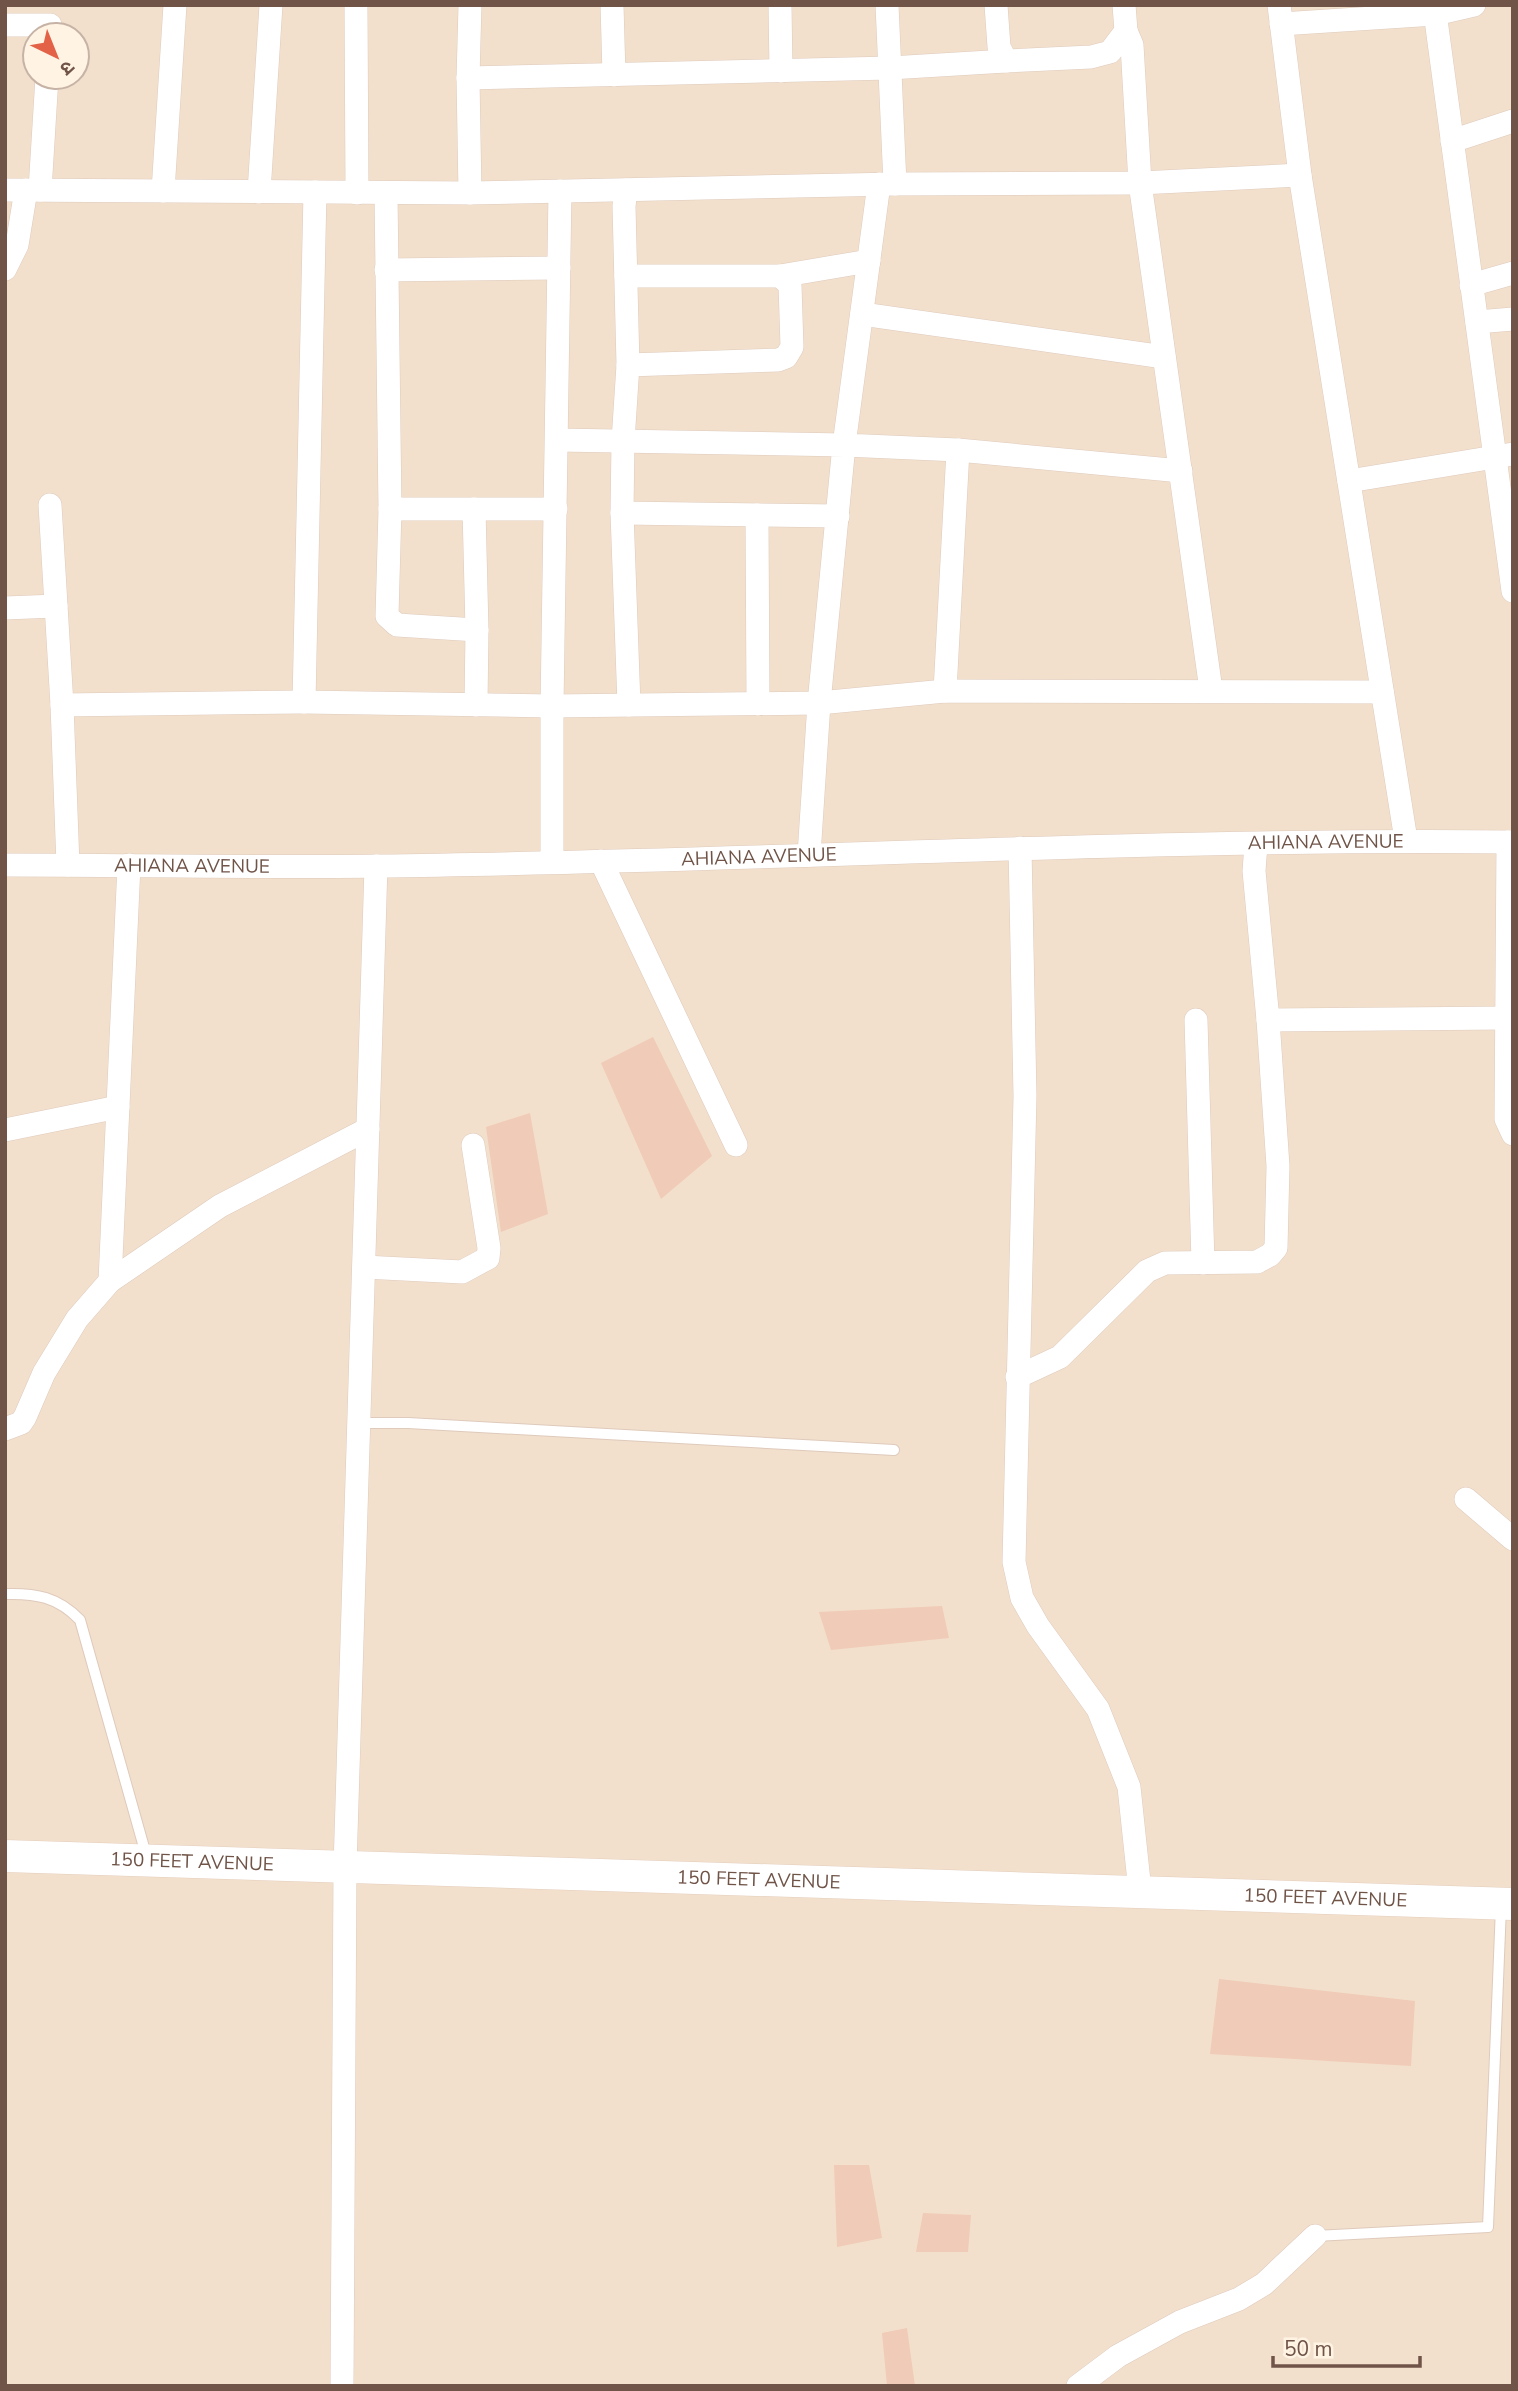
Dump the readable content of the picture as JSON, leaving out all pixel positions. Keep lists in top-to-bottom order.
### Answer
{
  "streets": {
    "street": ["AHIANA AVENUE", "150 FEET AVENUE"]
  },
  "scale_bar": "50 m",
  "north": "bottom right"
}
